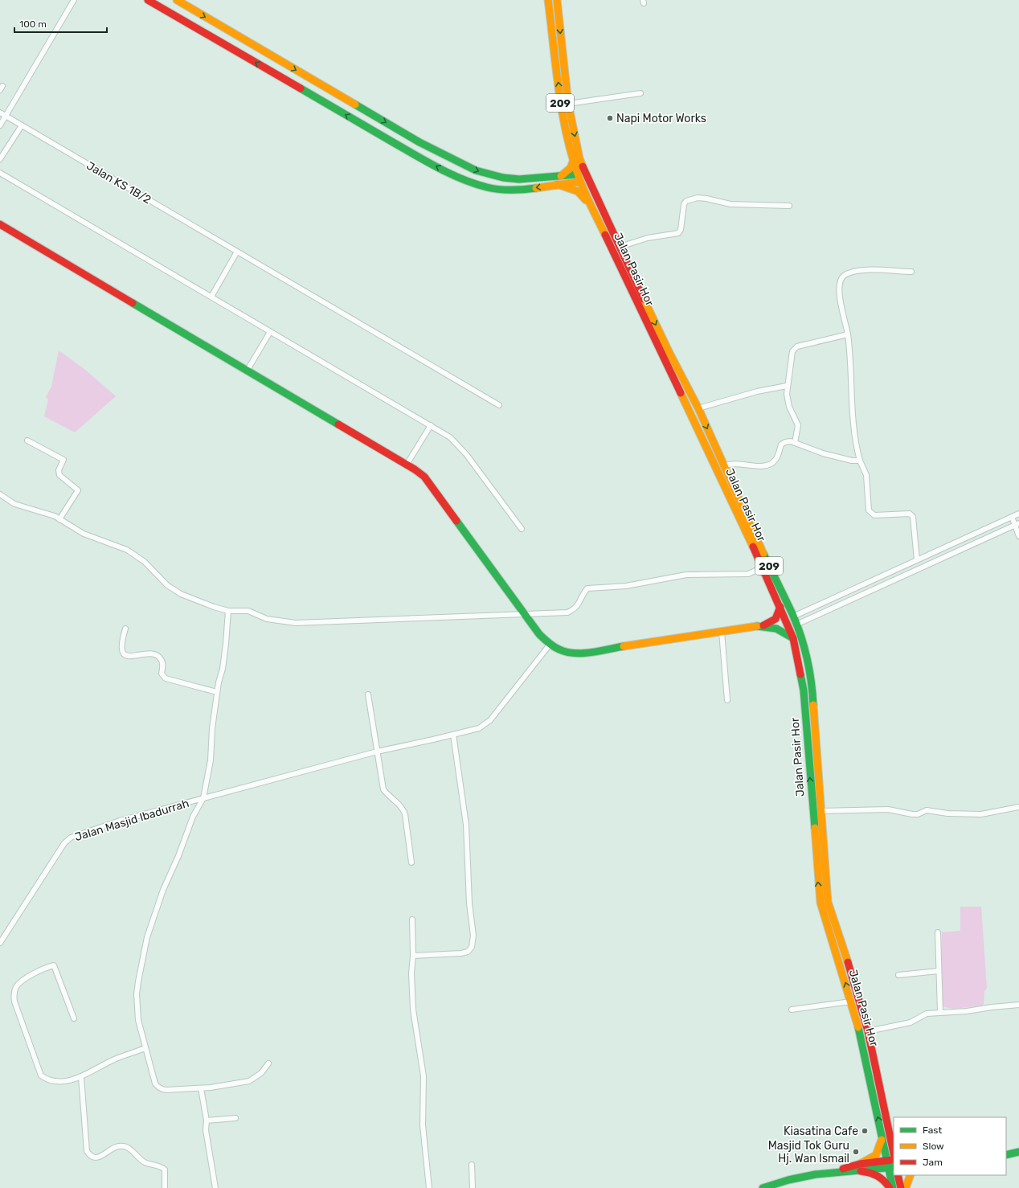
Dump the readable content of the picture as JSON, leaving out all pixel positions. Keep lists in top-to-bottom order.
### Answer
{
  "streets": {
    "main road": ["209", "Jalan Pasir Hor"],
    "street": ["Jalan KS 1B/2", "Jalan Masjid Ibadurrah"]
  },
  "places": ["Napi Motor Works", "Kiasatina Cafe", "Masjid Tok Guru Hj. Wan Ismail"],
  "legend": ["Fast", "Slow", "Jam"],
  "scale_bar": "100 m"
}
